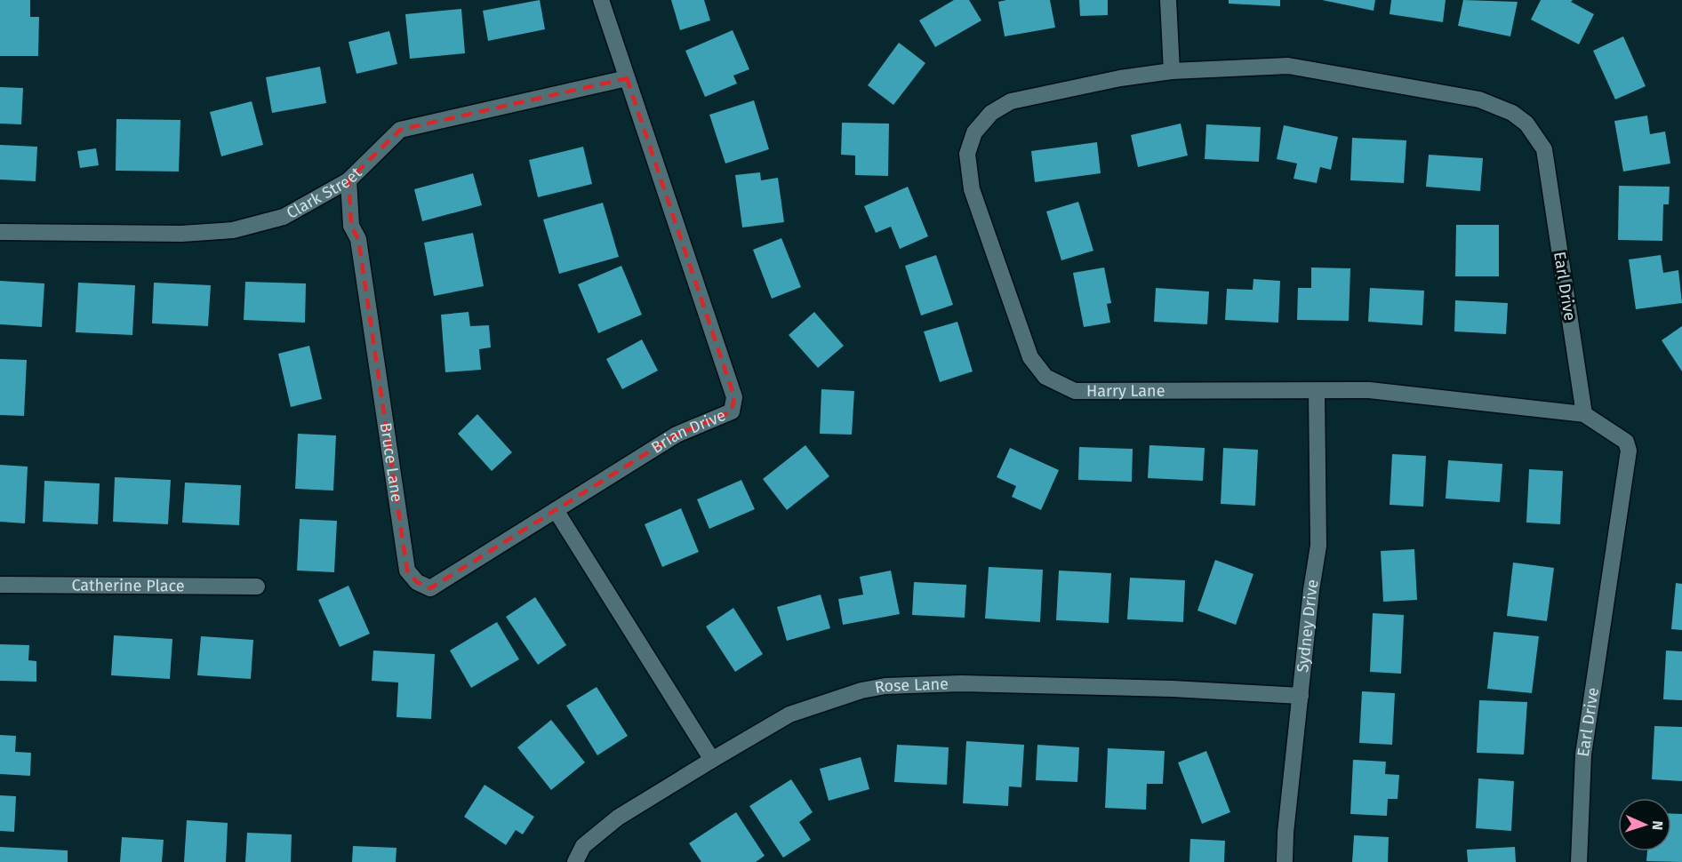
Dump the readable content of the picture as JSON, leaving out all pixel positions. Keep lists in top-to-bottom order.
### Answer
{
  "streets": {
    "street": [
      "Clark Street",
      "Earl Drive",
      "Harry Lane",
      "Brian Drive",
      "Bruce Lane",
      "Catherine Place",
      "Sydney Drive",
      "Rose Lane"
    ]
  },
  "crossings": [
    ["Clark Street", "Brian Drive"],
    ["Clark Street", "Bruce Lane"],
    ["Earl Drive", "Harry Lane"],
    ["Harry Lane", "Sydney Drive"],
    ["Brian Drive", "Bruce Lane"],
    ["Sydney Drive", "Rose Lane"]
  ],
  "north": "right"
}
